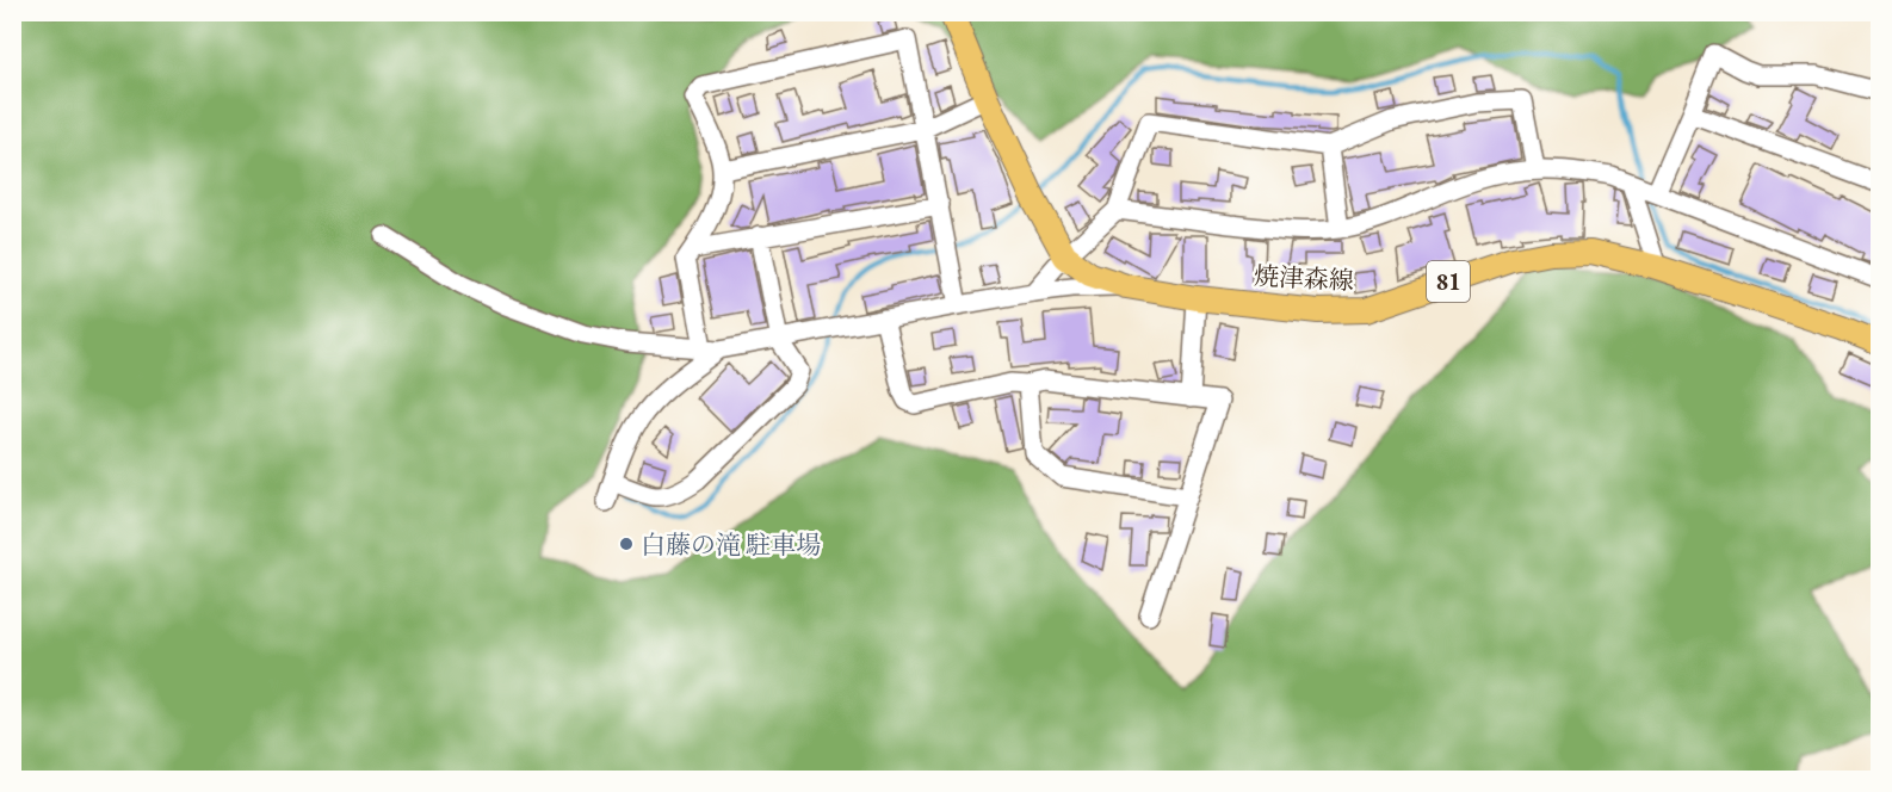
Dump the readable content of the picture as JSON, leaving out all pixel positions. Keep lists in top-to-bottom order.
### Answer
{
  "streets": {
    "main road": ["焼津森線", "81"]
  },
  "places": ["白藤の滝 駐車場"]
}
